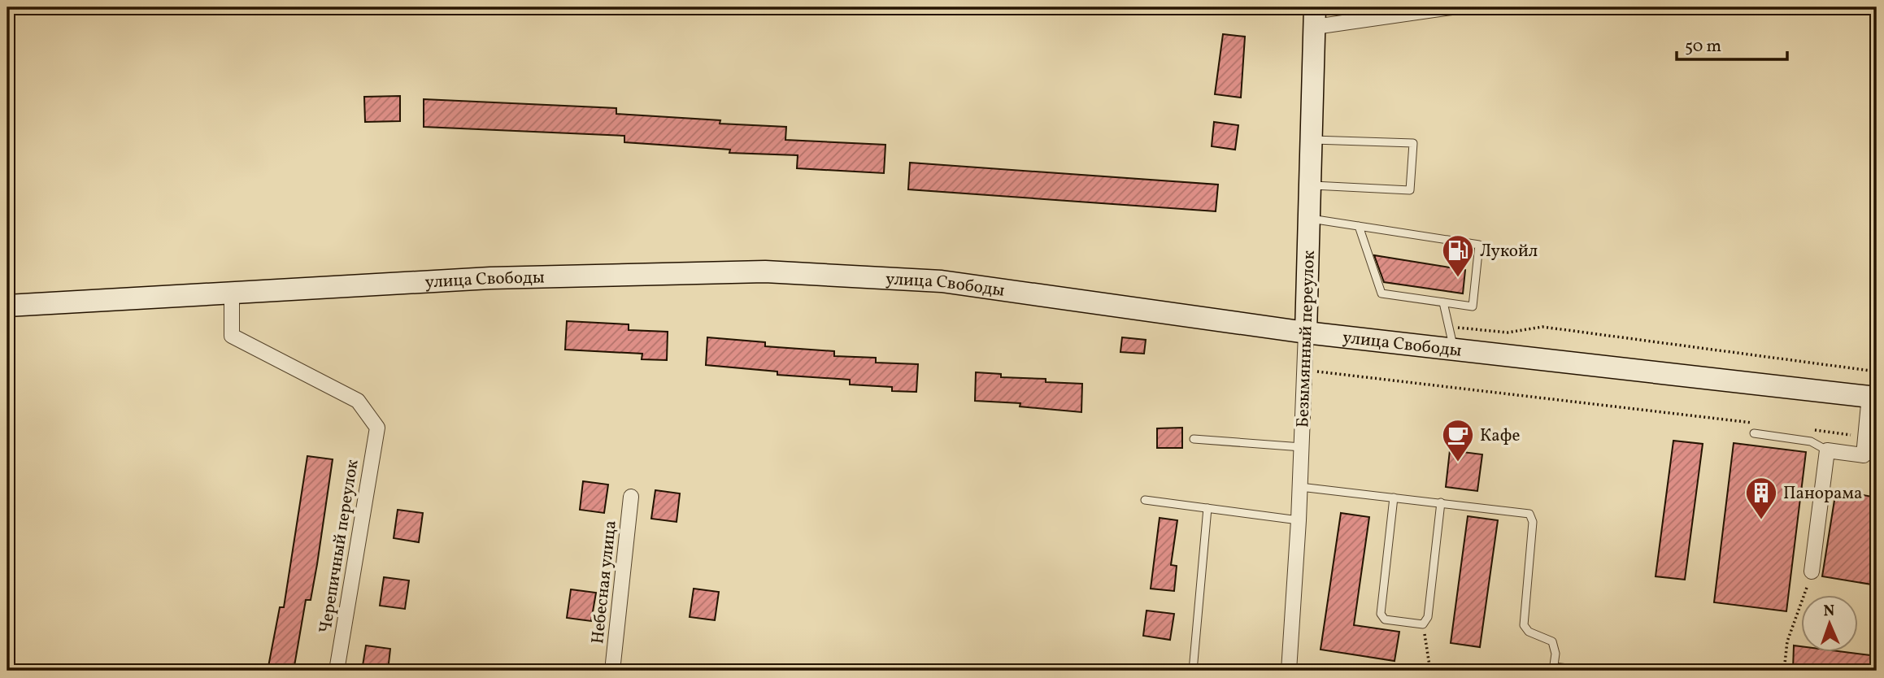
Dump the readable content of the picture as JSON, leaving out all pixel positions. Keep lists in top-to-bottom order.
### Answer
{
  "streets": {
    "main road": ["улица Свободы", "Безымянный переулок"],
    "street": ["Черепичный переулок", "Небесная улица"]
  },
  "crossings": [
    ["улица Свободы", "Безымянный переулок"],
    ["улица Свободы", "Черепичный переулок"]
  ],
  "places": {
    "fuel station": ["Лукойл"],
    "cafe": ["Кафе"],
    "building": ["Панорама"]
  },
  "scale_bar": "50 m",
  "north": "top"
}
